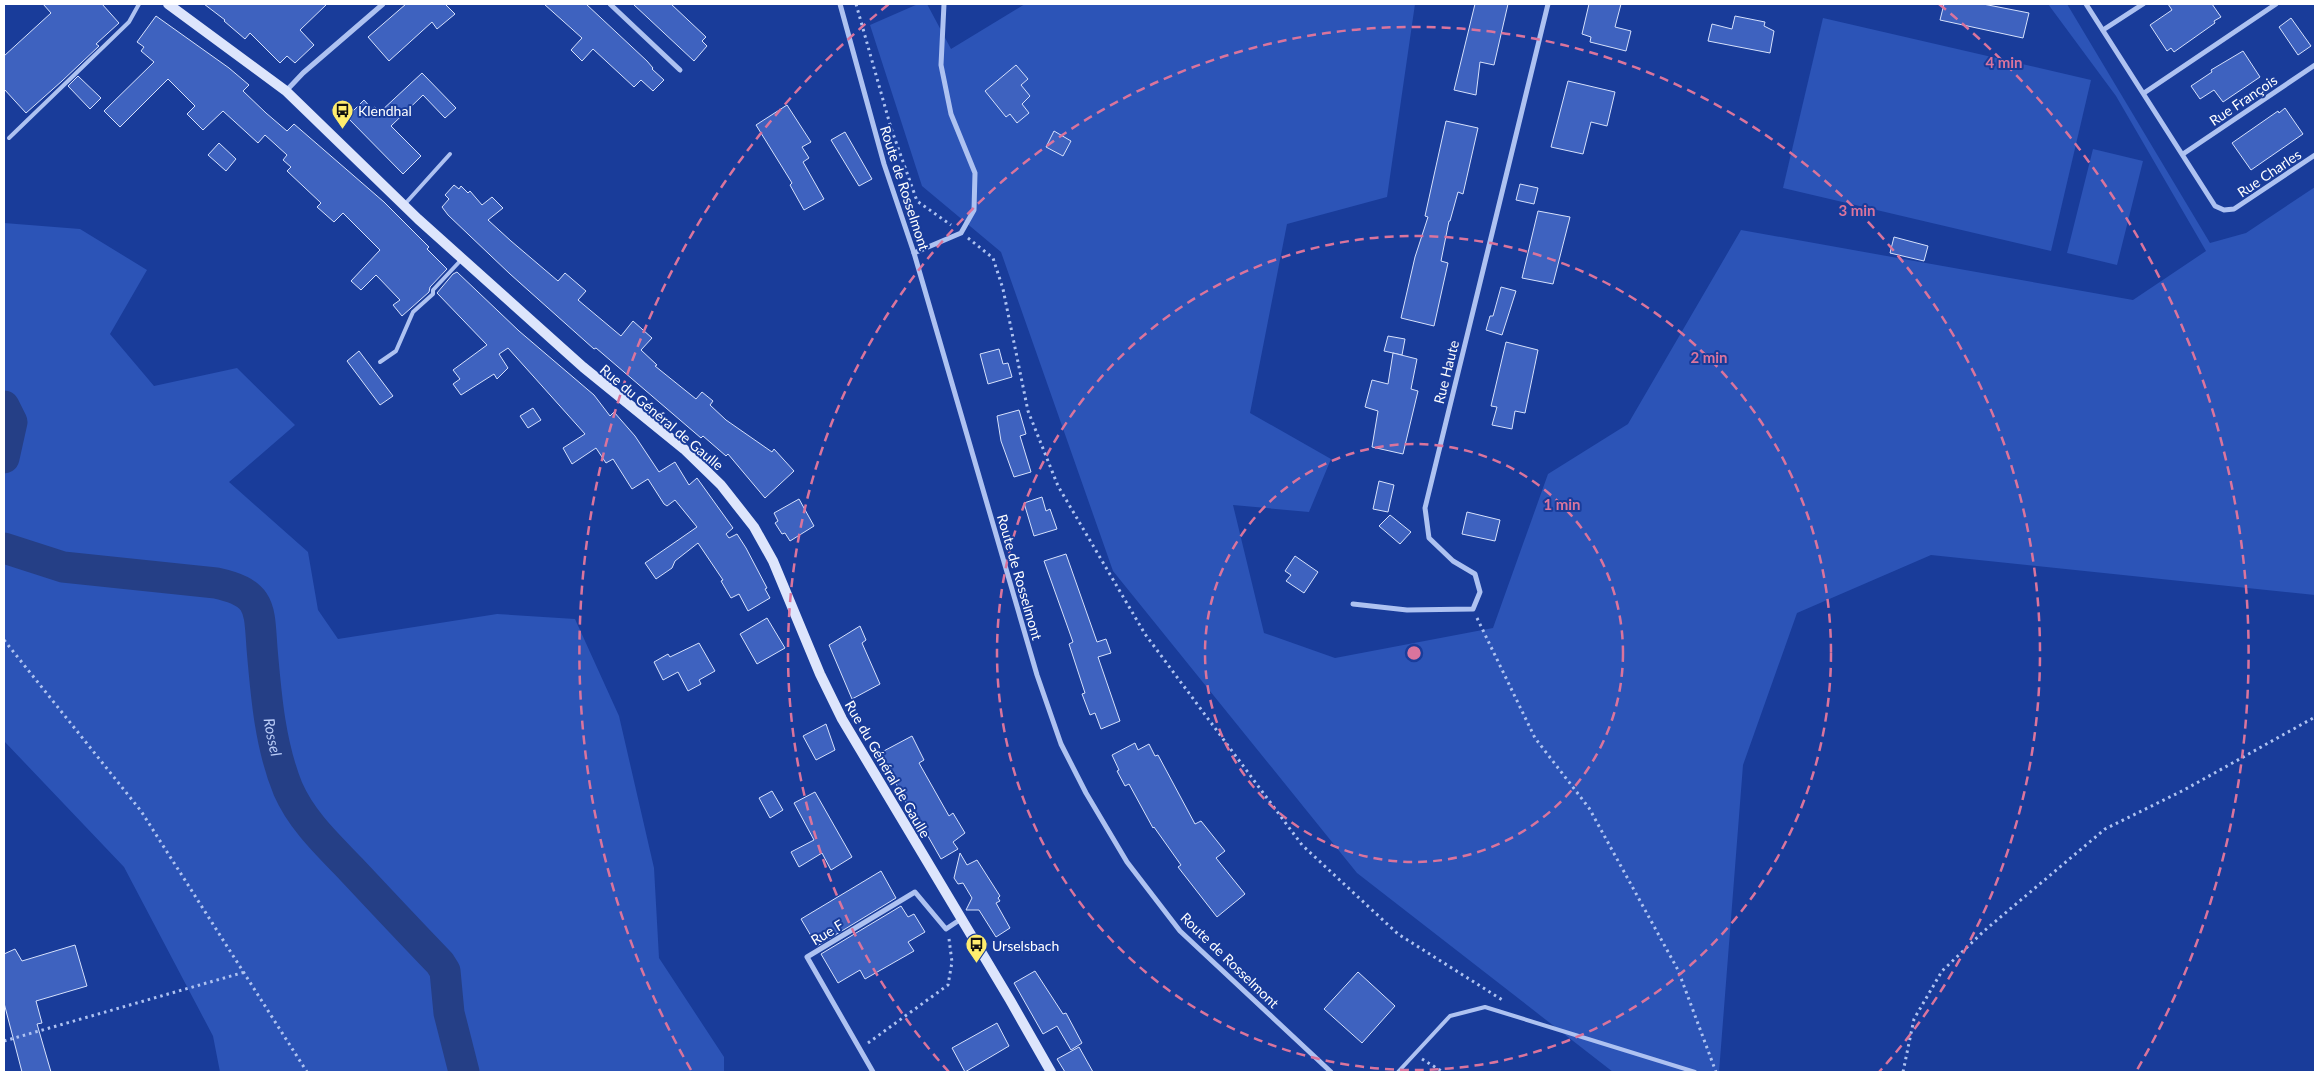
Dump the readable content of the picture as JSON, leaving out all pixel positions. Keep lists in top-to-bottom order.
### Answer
{
  "streets": {
    "main road": ["Rue du Général de Gaulle"],
    "street": [
      "Rue François",
      "Rue Charles",
      "Route de Rosselmont",
      "Rue Haute",
      "Rue F"
    ]
  },
  "crossings": [
    ["Rue François", "Rue Charles"]
  ],
  "water": ["Rossel"],
  "places": {
    "bus stop": ["Klendhal", "Urselsbach"]
  },
  "rings": [
    "4 min",
    "3 min",
    "2 min",
    "1 min"
  ]
}
